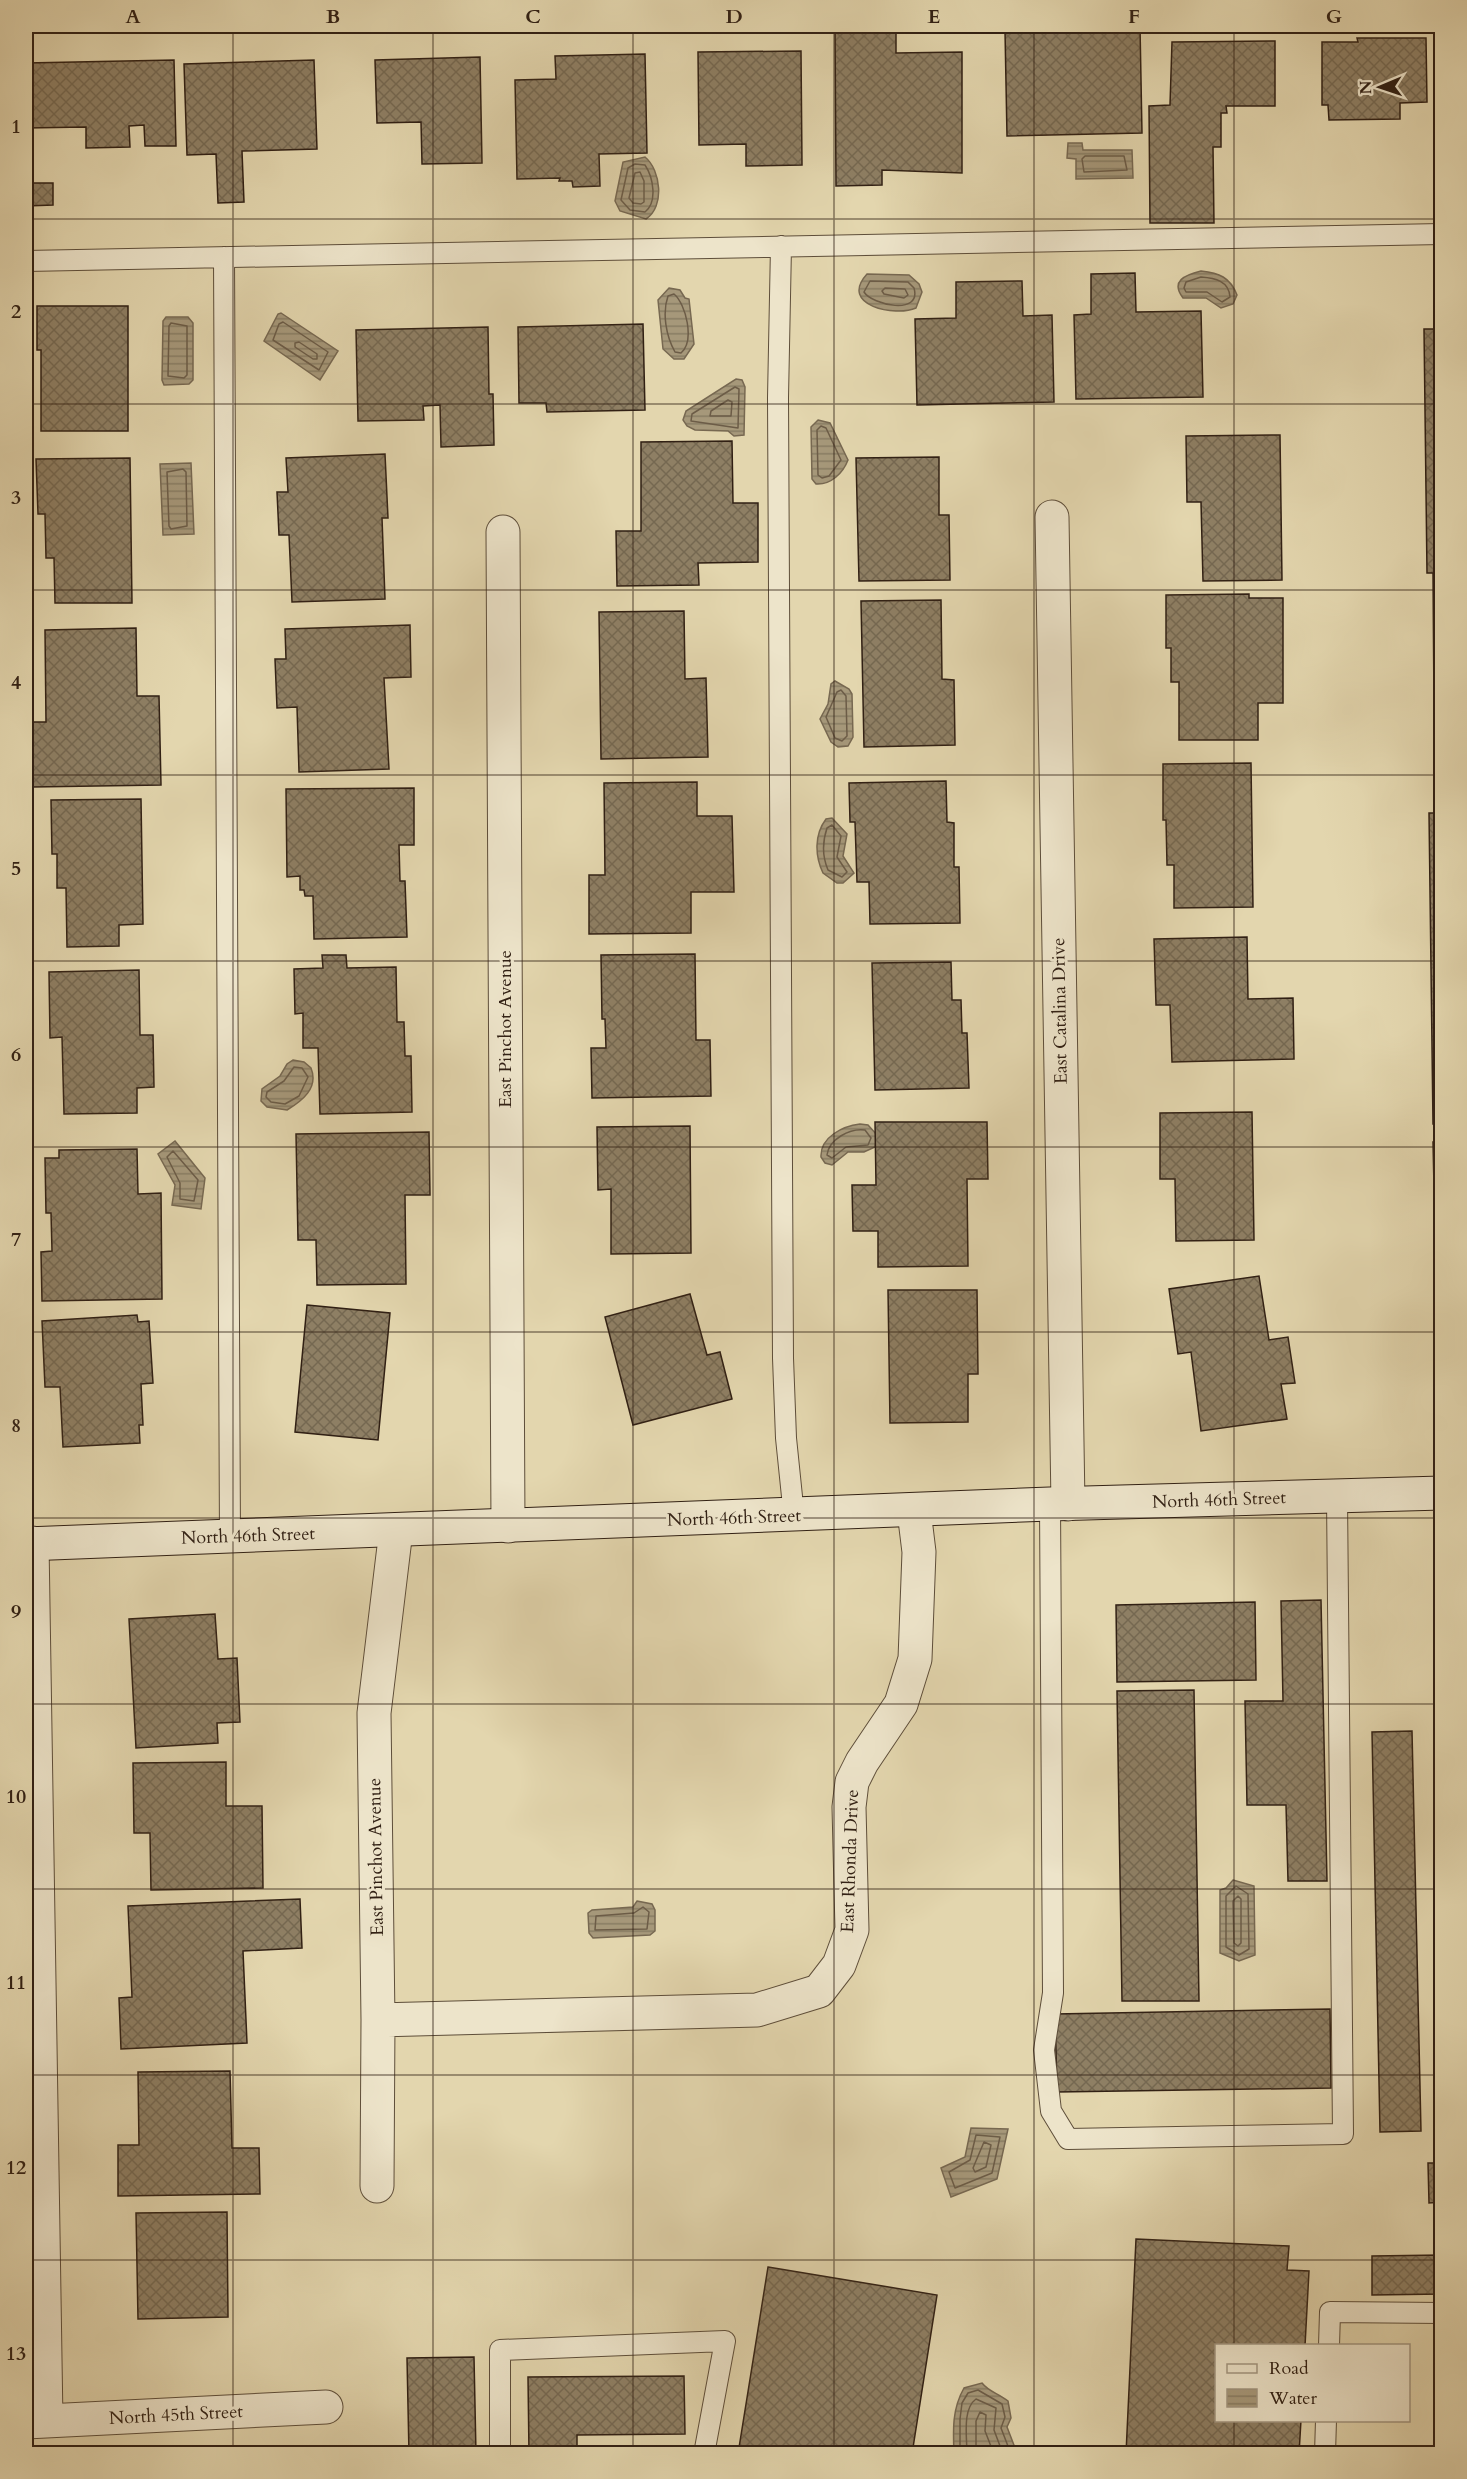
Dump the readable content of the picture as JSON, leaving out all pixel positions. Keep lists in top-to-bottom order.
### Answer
{
  "streets": {
    "street": [
      "East Catalina Drive",
      "East Pinchot Avenue",
      "North 46th Street",
      "East Rhonda Drive",
      "North 45th Street"
    ]
  },
  "crossings": [
    ["East Catalina Drive", "North 46th Street"],
    ["East Pinchot Avenue", "North 46th Street"],
    ["East Pinchot Avenue", "East Rhonda Drive"],
    ["North 46th Street", "East Rhonda Drive"]
  ],
  "legend": ["Road", "Water"],
  "north": "left",
  "grid": {
    "columns": [
      "A",
      "B",
      "C",
      "D",
      "E",
      "F",
      "G"
    ],
    "rows": [
      "1",
      "2",
      "3",
      "4",
      "5",
      "6",
      "7",
      "8",
      "9",
      "10",
      "11",
      "12",
      "13"
    ]
  }
}
